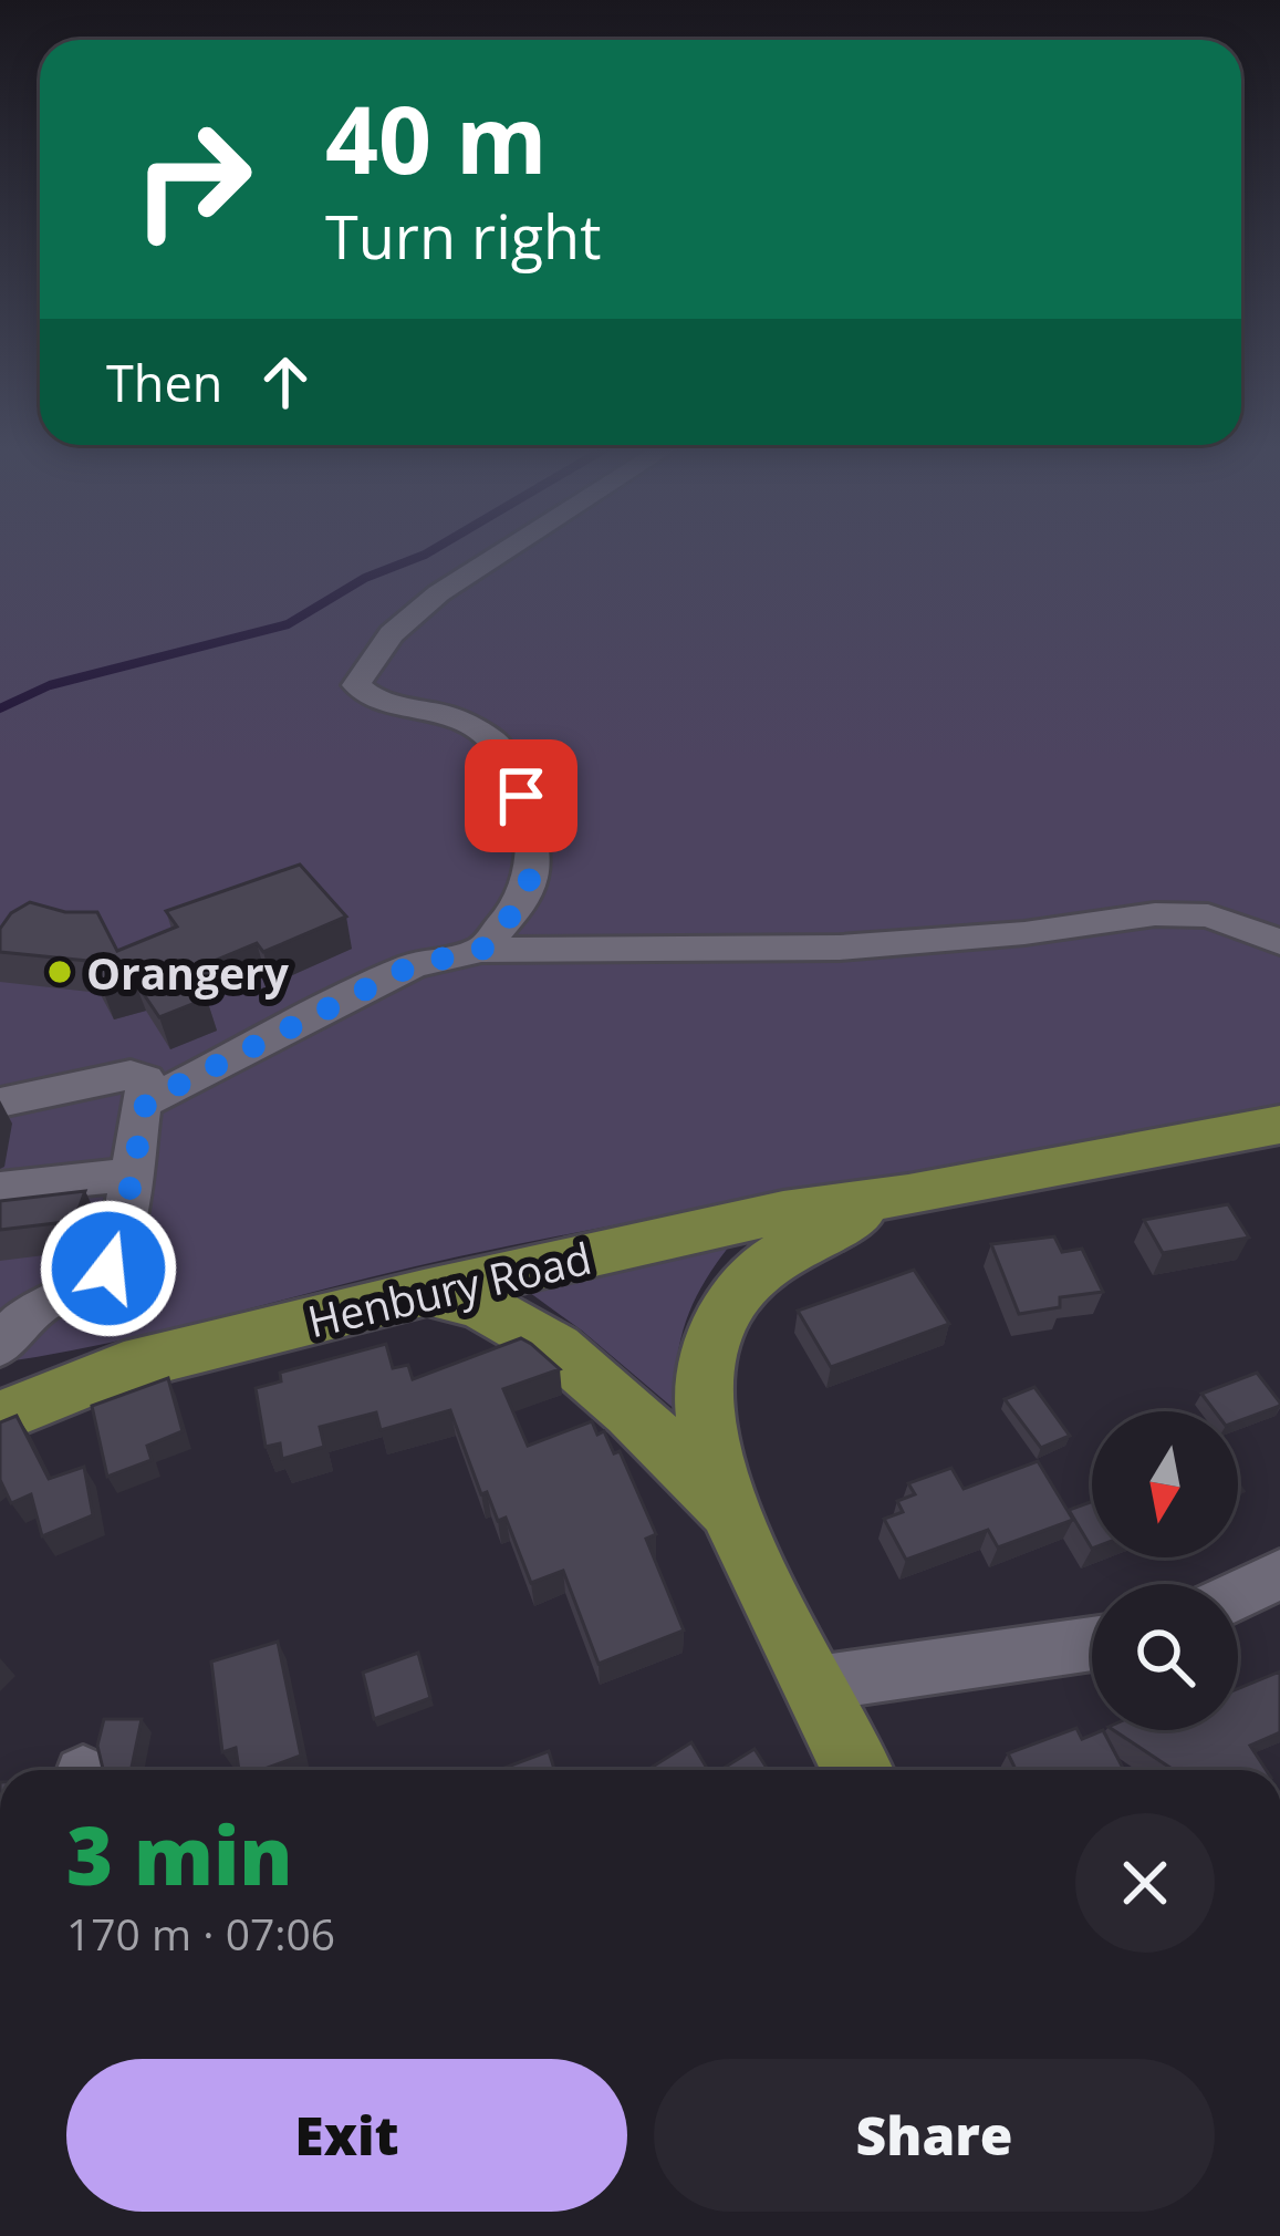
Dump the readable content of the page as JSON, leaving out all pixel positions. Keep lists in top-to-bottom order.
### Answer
{
  "streets": {
    "main road": ["Henbury Road"]
  },
  "places": ["Orangery"],
  "north": "bottom",
  "page": {
    "turn": ["40 m", "Turn right"],
    "then": "Then",
    "heading": ["3 min", "170 m · 07:06"],
    "buttons": ["Exit", "Share"]
  }
}
